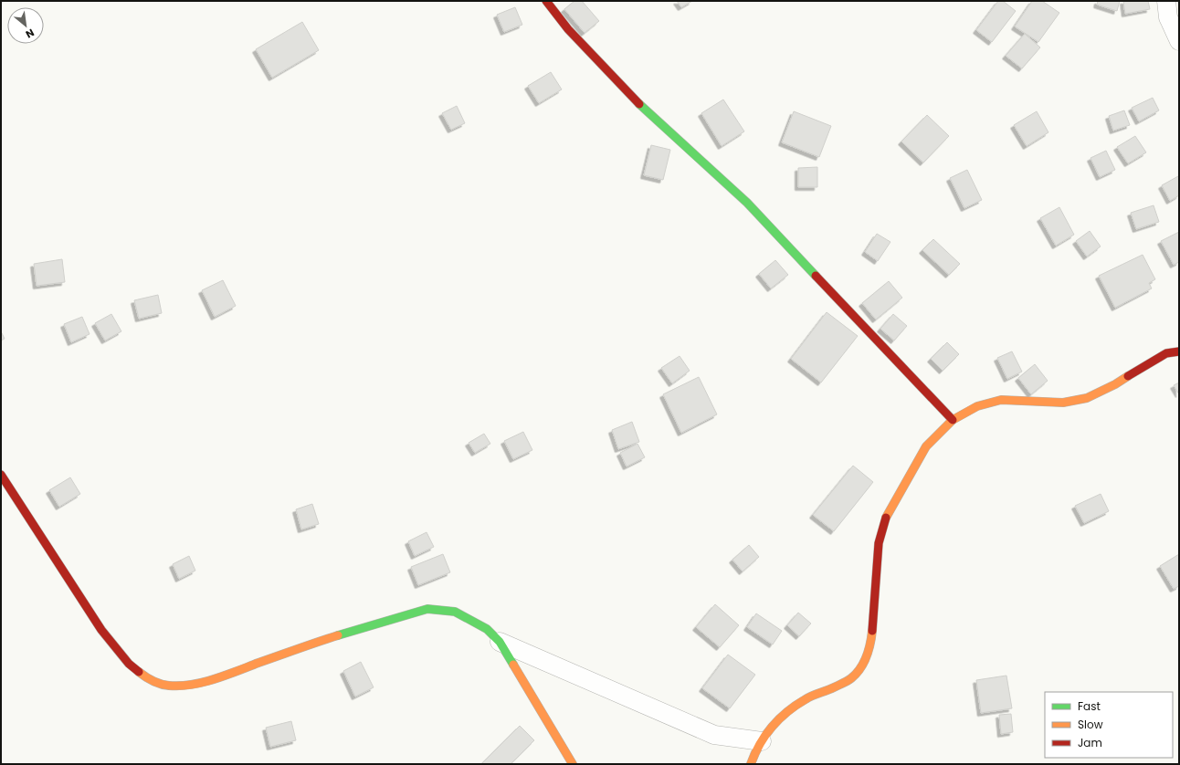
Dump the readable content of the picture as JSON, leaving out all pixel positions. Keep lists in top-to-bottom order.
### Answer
{
  "legend": ["Fast", "Slow", "Jam"],
  "north": "bottom right"
}
